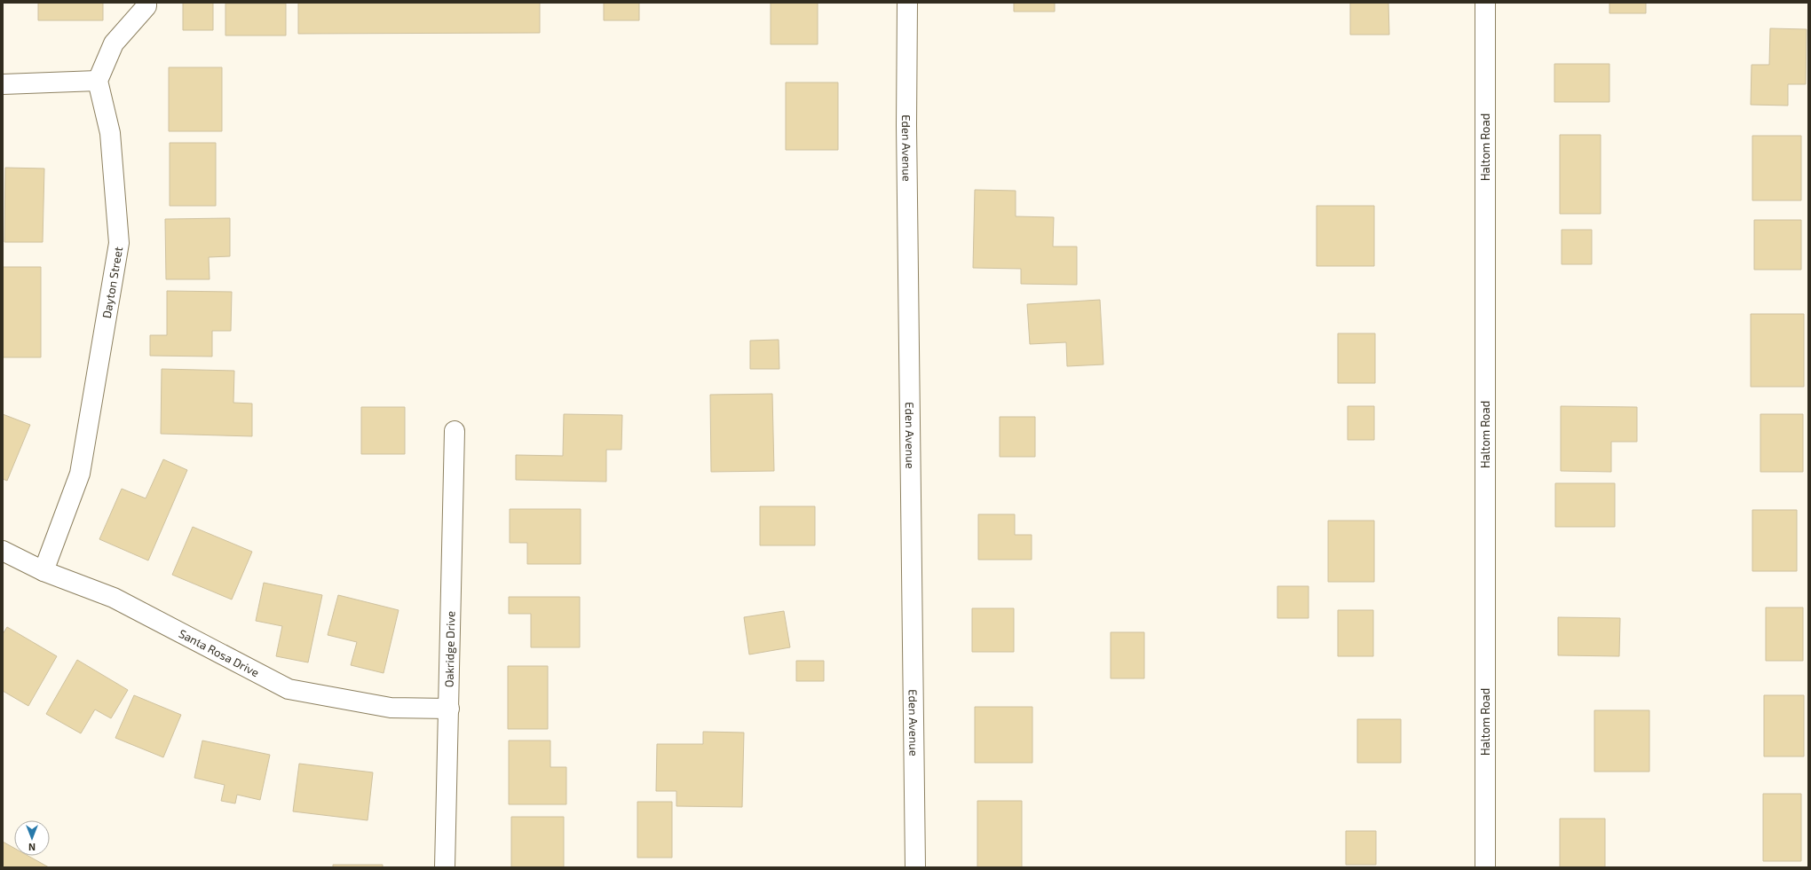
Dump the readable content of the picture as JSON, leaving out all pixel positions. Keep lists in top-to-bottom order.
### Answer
{
  "streets": {
    "street": [
      "Haltom Road",
      "Eden Avenue",
      "Dayton Street",
      "Oakridge Drive",
      "Santa Rosa Drive"
    ]
  },
  "crossings": [
    ["Dayton Street", "Santa Rosa Drive"],
    ["Oakridge Drive", "Santa Rosa Drive"]
  ],
  "north": "bottom"
}
